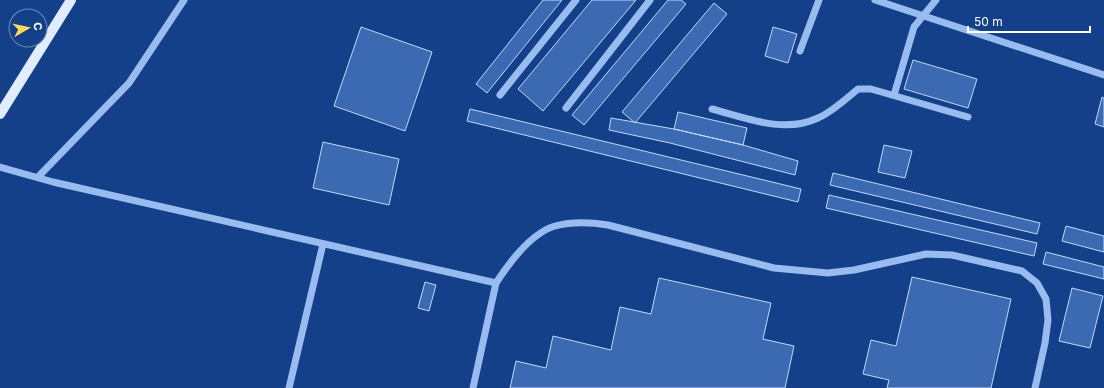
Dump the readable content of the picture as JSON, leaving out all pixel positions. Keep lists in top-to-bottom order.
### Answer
{
  "scale_bar": "50 m",
  "north": "right"
}
